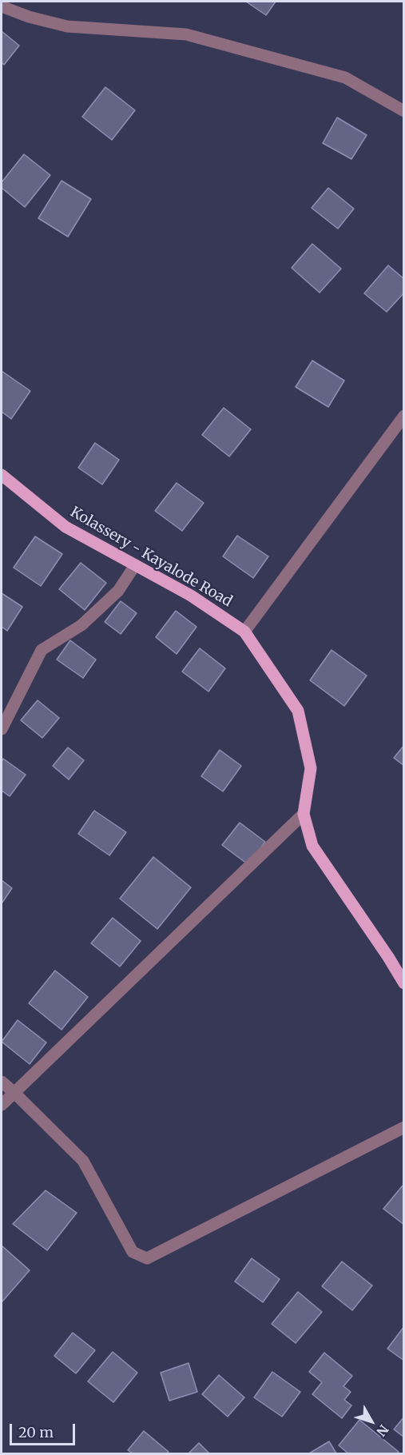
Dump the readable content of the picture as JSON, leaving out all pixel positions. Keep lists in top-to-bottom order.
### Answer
{
  "streets": {
    "main road": ["Kolassery - Kayalode Road"]
  },
  "scale_bar": "20 m",
  "north": "bottom right"
}
